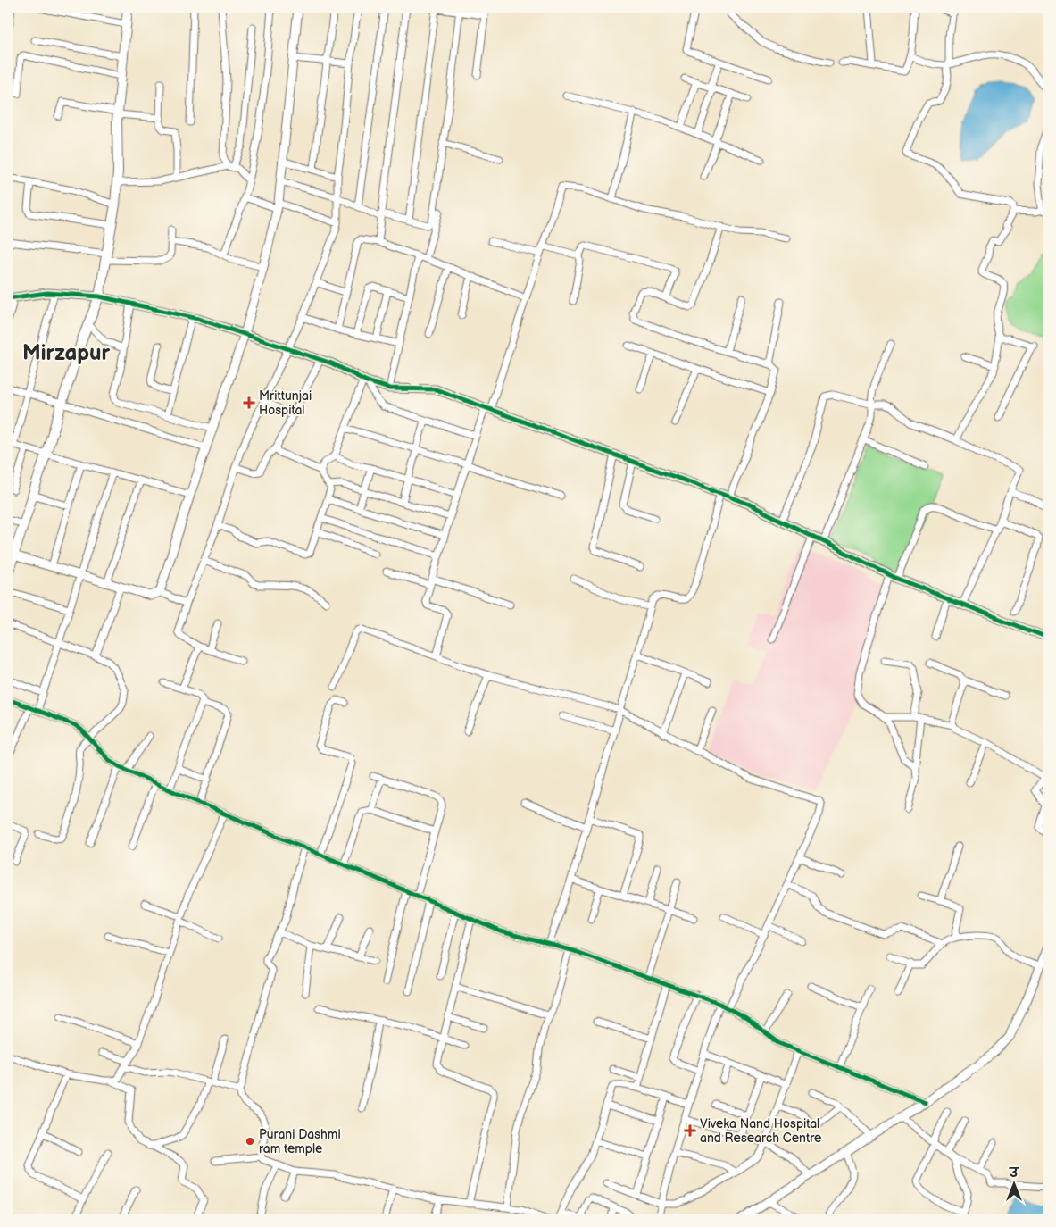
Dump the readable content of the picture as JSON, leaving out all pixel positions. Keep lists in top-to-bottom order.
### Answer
{
  "districts": ["Mirzapur"],
  "places": {
    "health": ["Mrittunjai Hospital", "Viveka Nand Hospital and Research Centre"],
    "other": ["Purani Dashmi ram temple"]
  },
  "north": "top"
}
